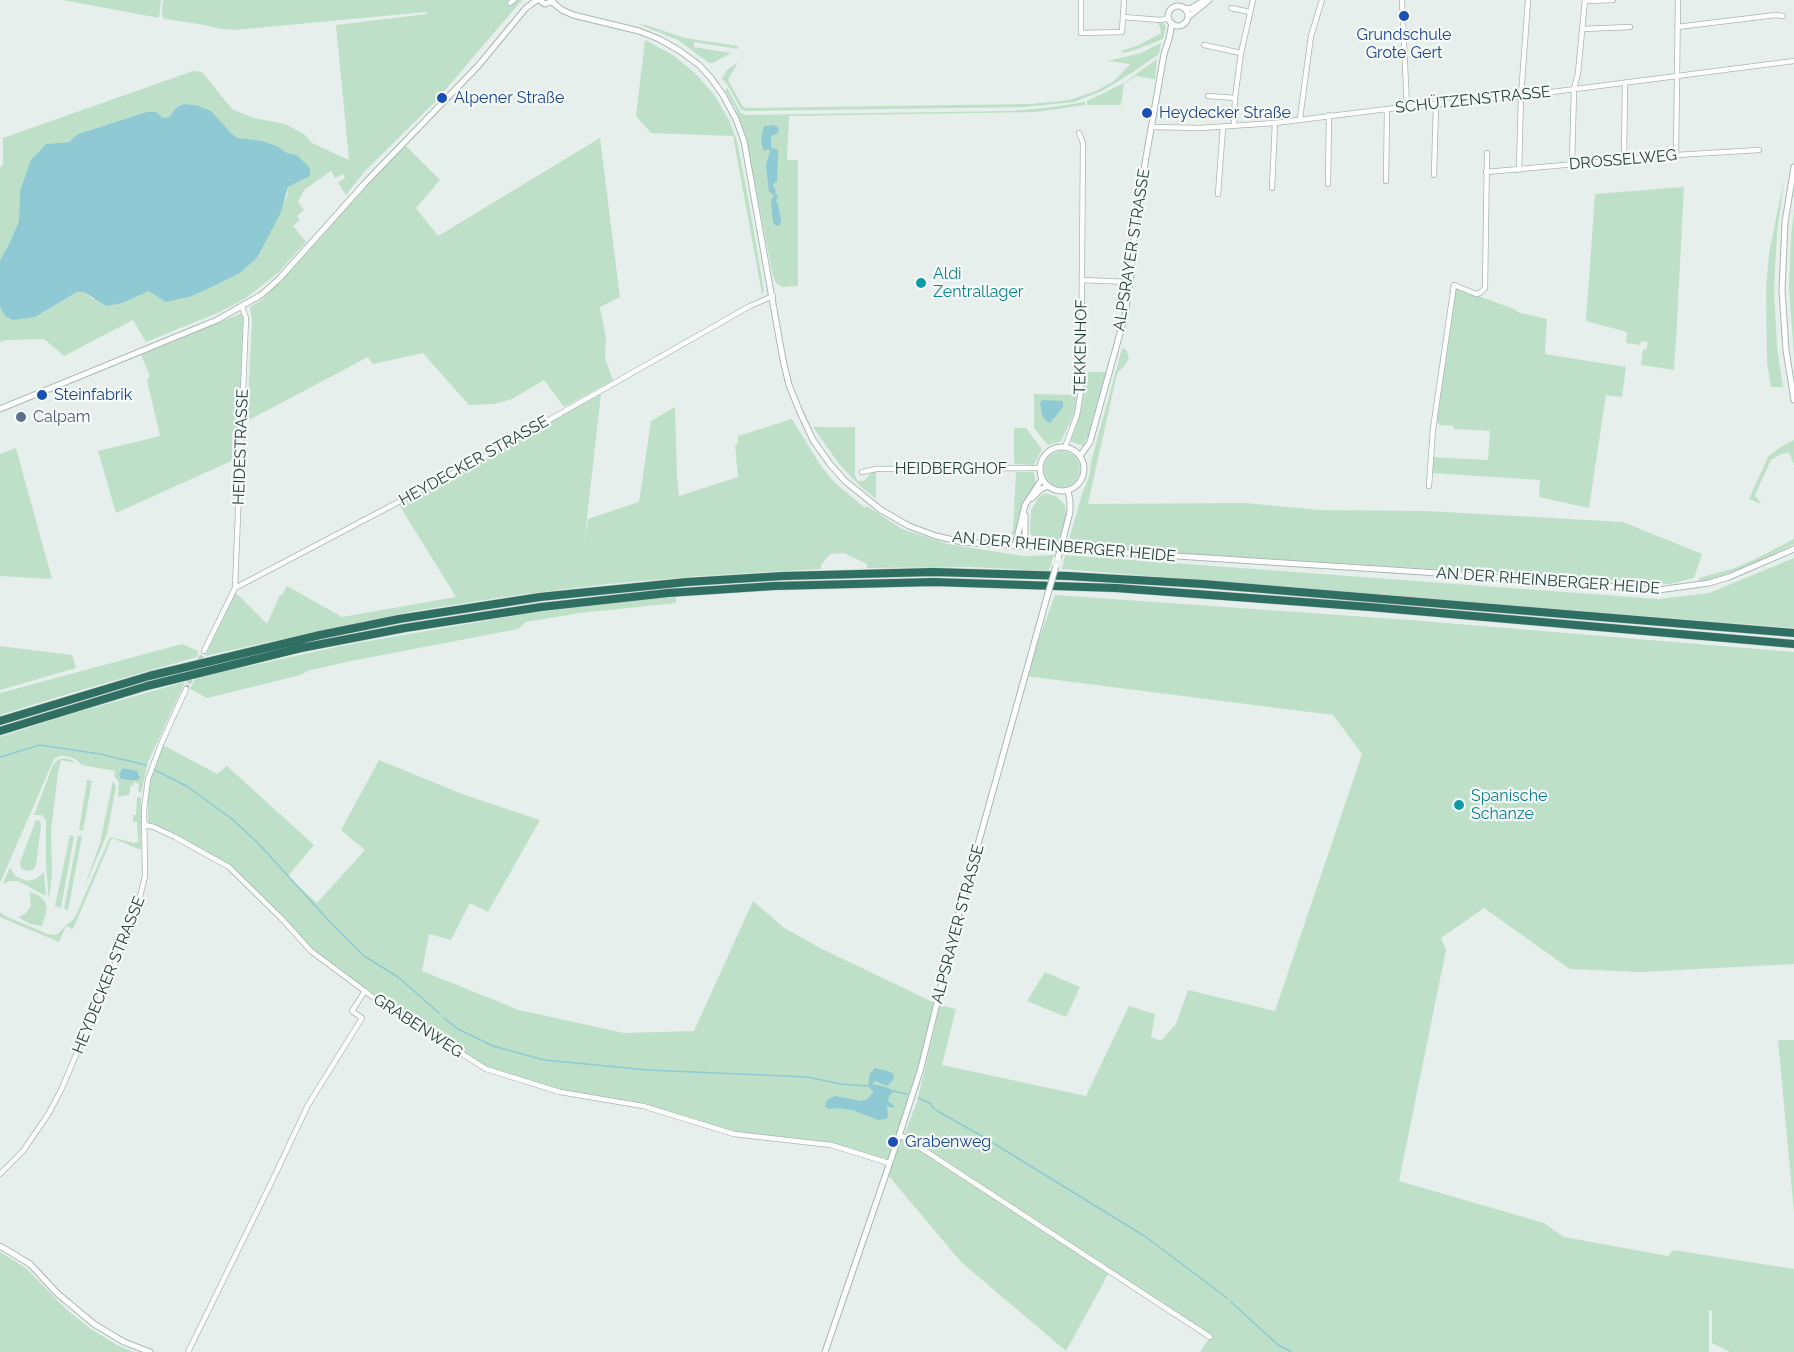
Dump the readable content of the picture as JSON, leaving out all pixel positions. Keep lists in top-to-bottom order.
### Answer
{
  "streets": {
    "street": [
      "SCHÜTZENSTRASSE",
      "DROSSELWEG",
      "ALPSRAYER STRASSE",
      "TEKKENHOF",
      "HEIDESTRASSE",
      "HEYDECKER STRASSE",
      "HEIDBERGHOF",
      "AN DER RHEINBERGER HEIDE",
      "GRABENWEG"
    ]
  },
  "crossings": [
    ["SCHÜTZENSTRASSE", "ALPSRAYER STRASSE"],
    ["ALPSRAYER STRASSE", "TEKKENHOF"],
    ["ALPSRAYER STRASSE", "HEIDBERGHOF"],
    ["ALPSRAYER STRASSE", "GRABENWEG"],
    ["TEKKENHOF", "HEIDBERGHOF"],
    ["HEIDESTRASSE", "HEYDECKER STRASSE"],
    ["HEYDECKER STRASSE", "AN DER RHEINBERGER HEIDE"],
    ["HEYDECKER STRASSE", "GRABENWEG"]
  ],
  "places": [
    "Grundschule Grote Gert",
    "Alpener Straße",
    "Heydecker Straße",
    "Aldi Zentrallager",
    "Steinfabrik",
    "Calpam",
    "Spanische Schanze",
    "Grabenweg"
  ]
}
